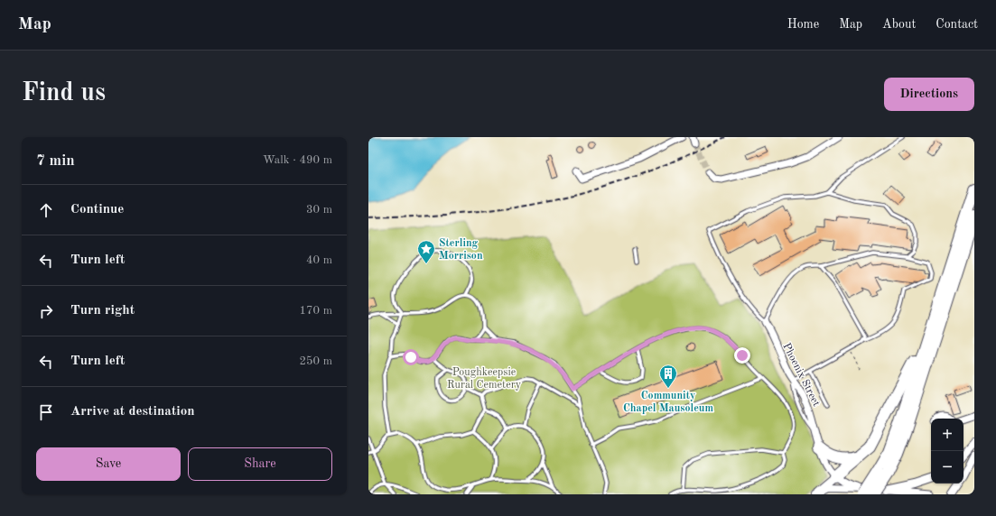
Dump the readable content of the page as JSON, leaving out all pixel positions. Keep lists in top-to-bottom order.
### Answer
{
  "streets": {
    "street": ["Phoenix Street"]
  },
  "parks": ["Poughkeepsie Rural Cemetery"],
  "places": {
    "place": ["Sterling Morrison"],
    "building": ["Community Chapel Mausoleum"]
  },
  "page": {
    "header": "Map",
    "nav": [
      "Home",
      "Map",
      "About",
      "Contact"
    ],
    "buttons": [
      "Directions",
      ["Save", "Share"]
    ],
    "title": "Find us",
    "heading": ["7 min", "Walk · 490 m"],
    "list": [
      ["Continue", "30 m"],
      ["Turn left", "40 m"],
      ["Turn right", "170 m"],
      ["Turn left", "250 m"],
      "Arrive at destination"
    ],
    "map_buttons": ["+", "−"]
  }
}
